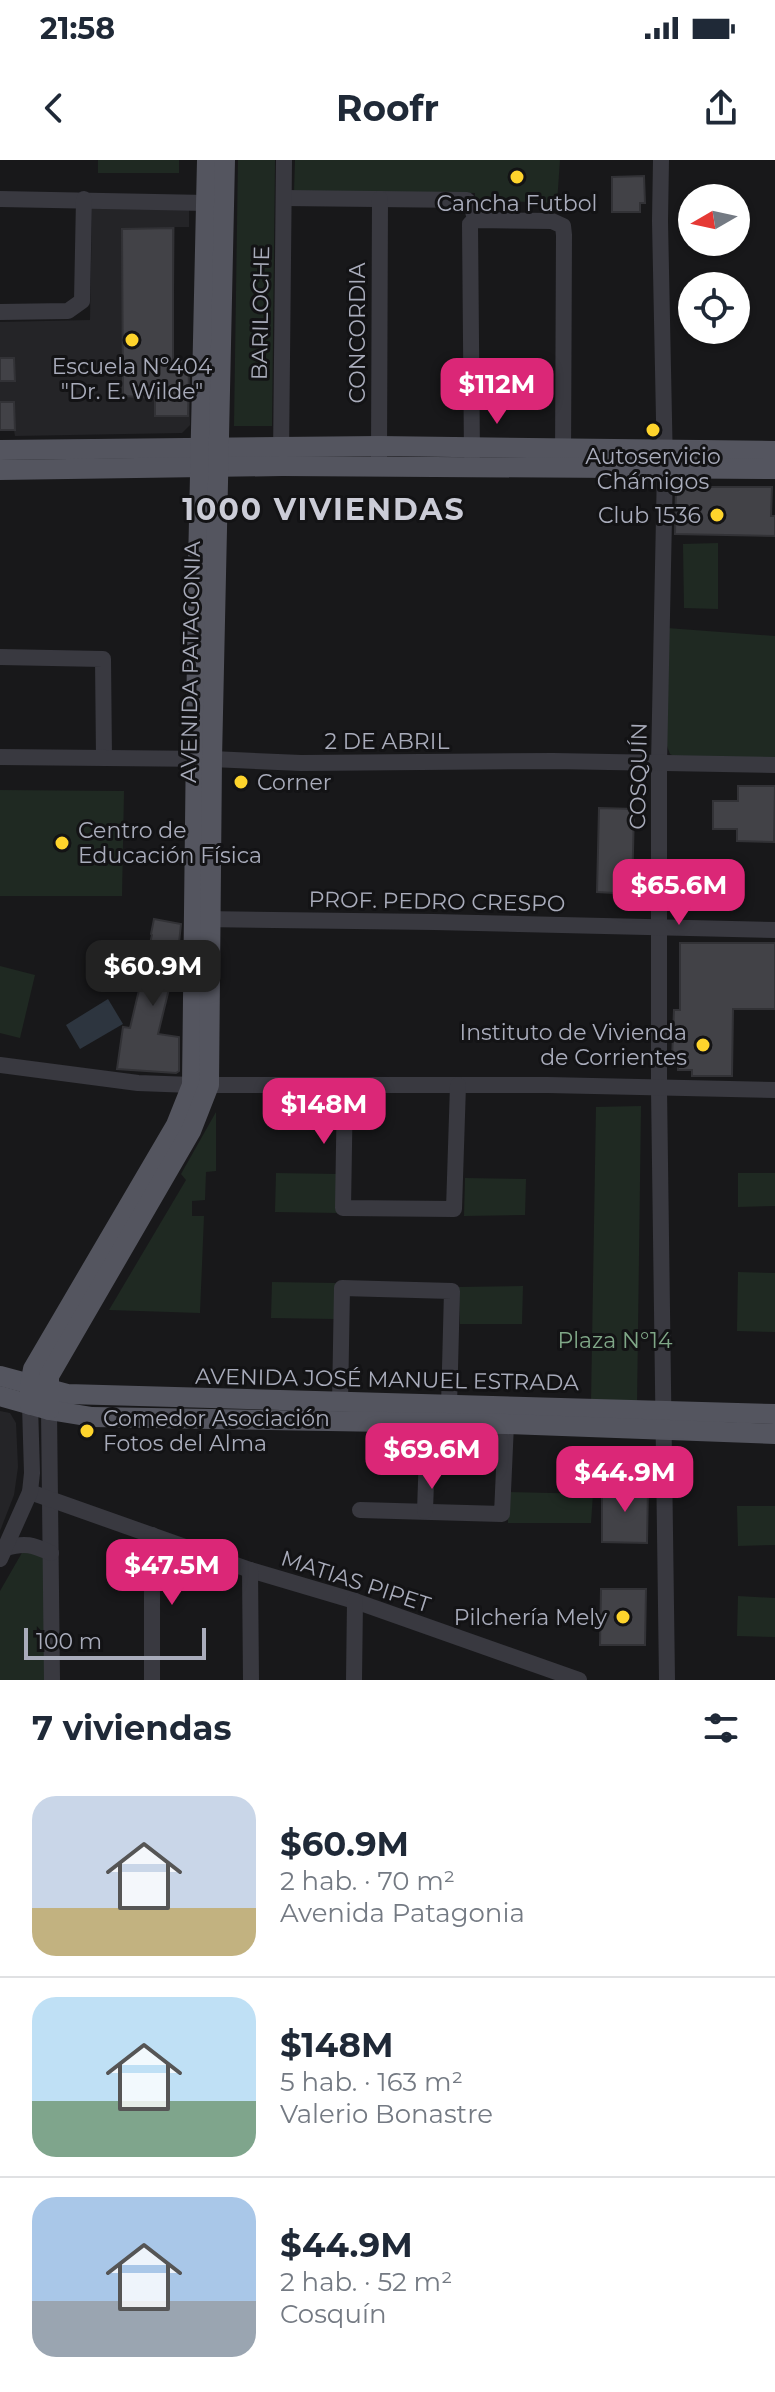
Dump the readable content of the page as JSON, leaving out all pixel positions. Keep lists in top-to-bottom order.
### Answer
{
  "streets": {
    "main road": ["AVENIDA PATAGONIA", "AVENIDA JOSÉ MANUEL ESTRADA"],
    "street": [
      "BARILOCHE",
      "CONCORDIA",
      "2 DE ABRIL",
      "COSQUÍN",
      "PROF. PEDRO CRESPO",
      "MATIAS PIPET"
    ]
  },
  "crossings": [
    ["AVENIDA PATAGONIA", "2 DE ABRIL"],
    ["AVENIDA PATAGONIA", "PROF. PEDRO CRESPO"],
    ["AVENIDA PATAGONIA", "AVENIDA JOSÉ MANUEL ESTRADA"],
    ["2 DE ABRIL", "COSQUÍN"],
    ["COSQUÍN", "PROF. PEDRO CRESPO"],
    ["COSQUÍN", "AVENIDA JOSÉ MANUEL ESTRADA"]
  ],
  "districts": ["1000 VIVIENDAS"],
  "parks": ["Plaza N°14"],
  "places": [
    "Cancha Futbol",
    "Escuela Nº404 \"Dr. E. Wilde\"",
    "Autoservicio Chámigos",
    "Club 1536",
    "Corner",
    "Centro de Educación Física",
    "Instituto de Vivienda de Corrientes",
    "Comedor Asociación Fotos del Alma",
    "Pilchería Mely"
  ],
  "scale_bar": "100 m",
  "north": "left",
  "page": {
    "status": "21:58",
    "header": "Roofr",
    "price": [
      "$112M",
      "$65.6M",
      "$60.9M",
      "$148M",
      "$69.6M",
      "$44.9M",
      "$47.5M"
    ],
    "scale": "100 m",
    "heading": "7 viviendas",
    "list": [
      {
        "name": "$60.9M",
        "note": "2 hab. · 70 m² · Avenida Patagonia"
      },
      {
        "name": "$148M",
        "note": "5 hab. · 163 m² · Valerio Bonastre"
      },
      {
        "name": "$44.9M",
        "note": "2 hab. · 52 m² · Cosquín"
      }
    ]
  }
}
